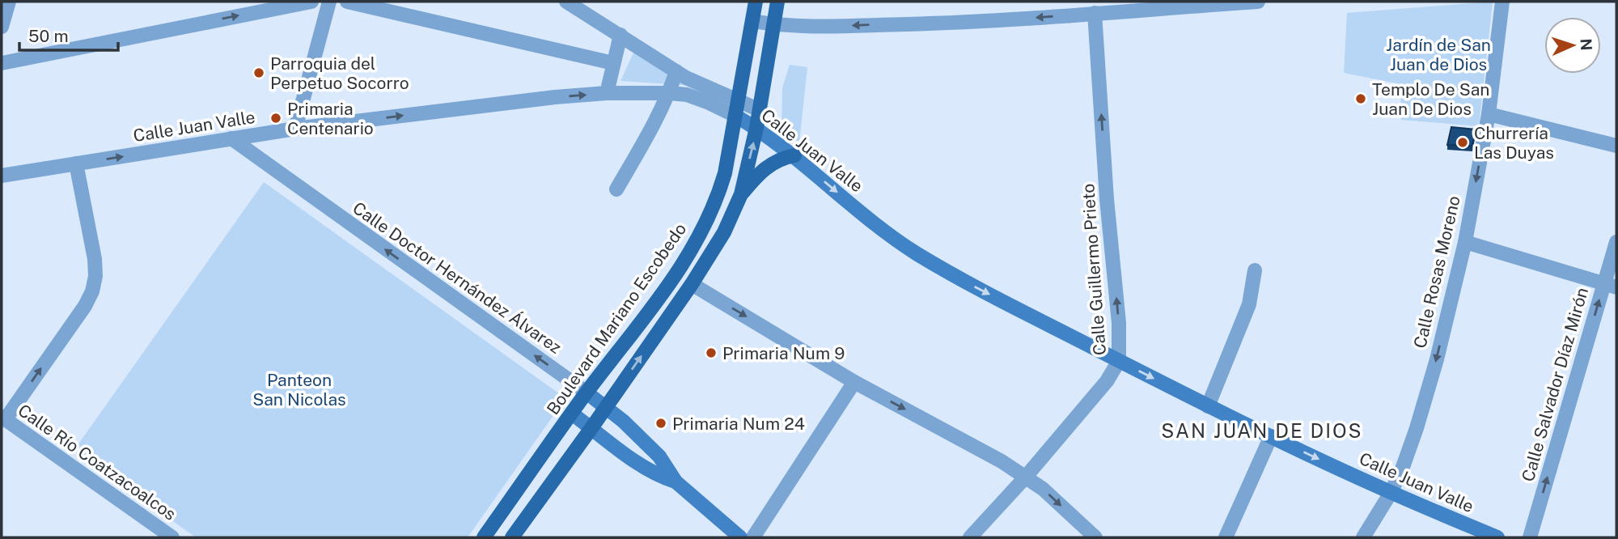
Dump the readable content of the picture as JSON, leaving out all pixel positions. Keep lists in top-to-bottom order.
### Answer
{
  "streets": {
    "main road": ["Boulevard Mariano Escobedo"],
    "street": [
      "Calle Juan Valle",
      "Calle Guillermo Prieto",
      "Calle Rosas Moreno",
      "Calle Doctor Hernández Álvarez",
      "Calle Salvador Díaz Mirón",
      "Calle Río Coatzacoalcos"
    ]
  },
  "crossings": [
    ["Calle Juan Valle", "Calle Guillermo Prieto"],
    ["Calle Juan Valle", "Calle Rosas Moreno"],
    ["Calle Juan Valle", "Calle Doctor Hernández Álvarez"],
    ["Calle Juan Valle", "Boulevard Mariano Escobedo"],
    ["Calle Doctor Hernández Álvarez", "Boulevard Mariano Escobedo"]
  ],
  "one_way": [
    "Calle Guillermo Prieto",
    "Calle Rosas Moreno",
    "Calle Doctor Hernández Álvarez",
    "Calle Salvador Díaz Mirón"
  ],
  "districts": ["SAN JUAN DE DIOS"],
  "parks": ["Jardín de San Juan de Dios", "Panteon San Nicolas"],
  "places": [
    "Parroquia del Perpetuo Socorro",
    "Templo De San Juan De Dios",
    "Primaria Centenario",
    "Churrería Las Duyas",
    "Primaria Num 9",
    "Primaria Num 24"
  ],
  "scale_bar": "50 m",
  "north": "right"
}
